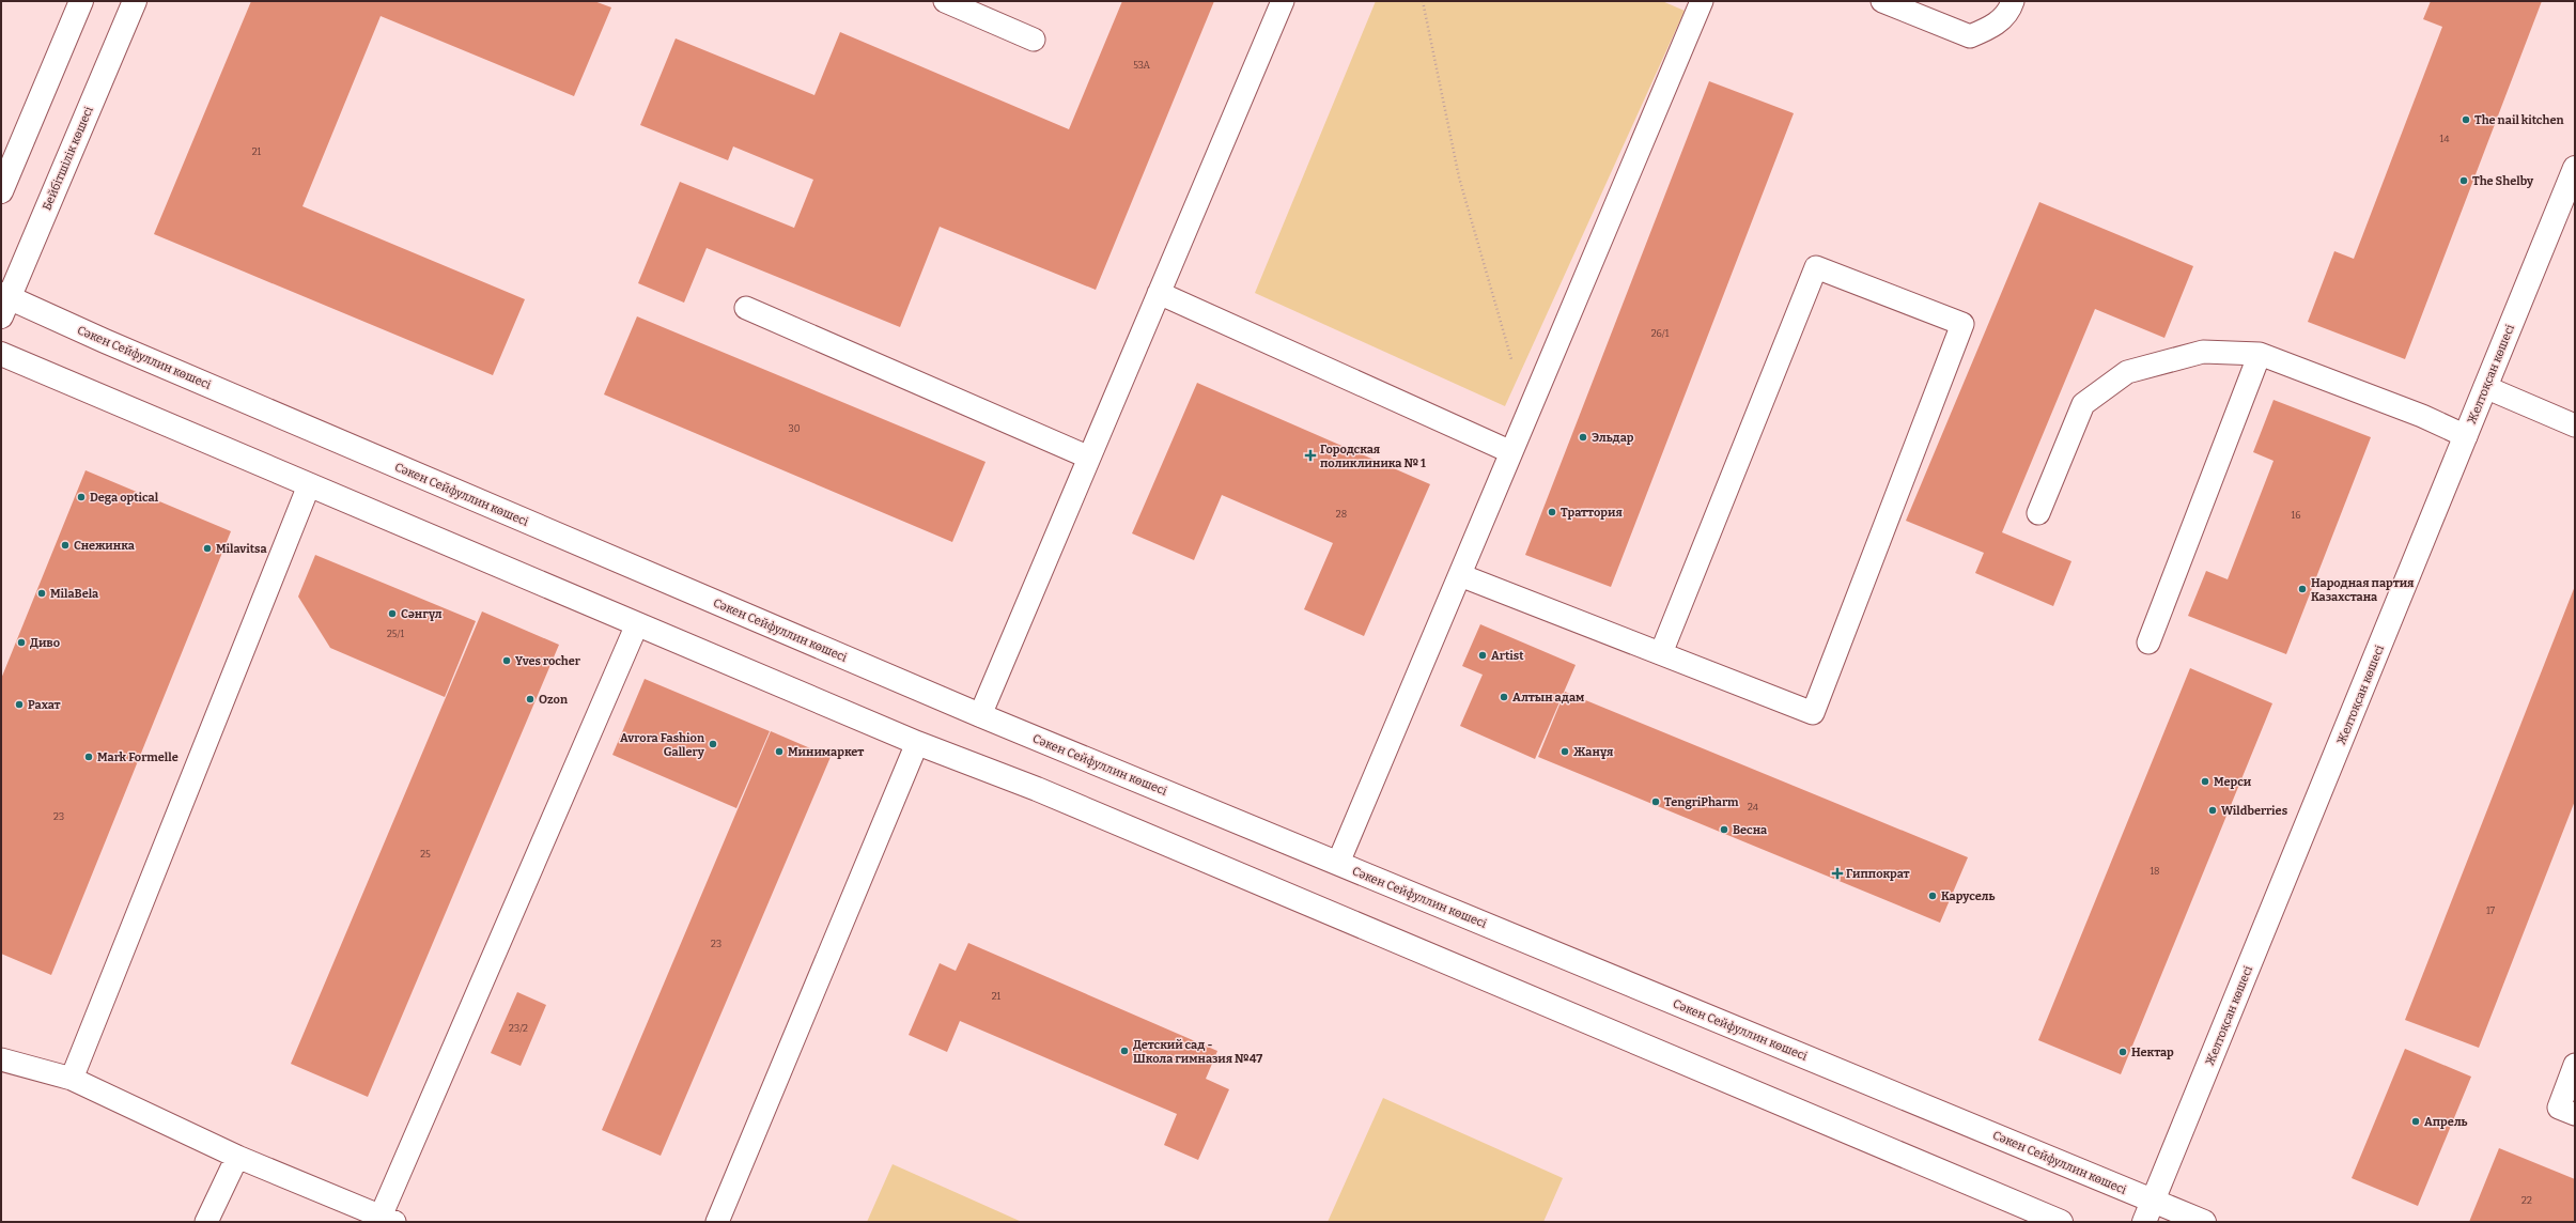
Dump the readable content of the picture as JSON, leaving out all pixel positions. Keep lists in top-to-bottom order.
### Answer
{
  "streets": {
    "main road": ["Бейбітшілік көшесі", "Сәкен Сейфуллин көшесі", "Желтоқсан көшесі"]
  },
  "crossings": [
    ["Бейбітшілік көшесі", "Сәкен Сейфуллин көшесі"],
    ["Сәкен Сейфуллин көшесі", "Желтоқсан көшесі"]
  ],
  "places": {
    "other": [
      "The nail kitchen",
      "The Shelby",
      "Эльдар",
      "Dega optical",
      "Траттория",
      "Снежинка",
      "Milavitsa",
      "Народная партия Казахстана",
      "MilaBela",
      "Сәнгүл",
      "Диво",
      "Artist",
      "Yves rocher",
      "Алтын адам",
      "Ozon",
      "Рахат",
      "Avrora Fashion Gallery",
      "Минимаркет",
      "Жанұя",
      "Mark Formelle",
      "Мерси",
      "TengriPharm",
      "Wildberries",
      "Весна",
      "Карусель",
      "Детский сад - Школа гимназия №47",
      "Нектар",
      "Апрель"
    ],
    "health": ["Городская поликлиника № 1", "Гиппократ"]
  },
  "house_numbers": [
    "53А",
    "14",
    "21",
    "26/1",
    "30",
    "28",
    "16",
    "25/1",
    "24",
    "23",
    "25",
    "18",
    "17",
    "23",
    "21",
    "23/2",
    "22"
  ]
}
